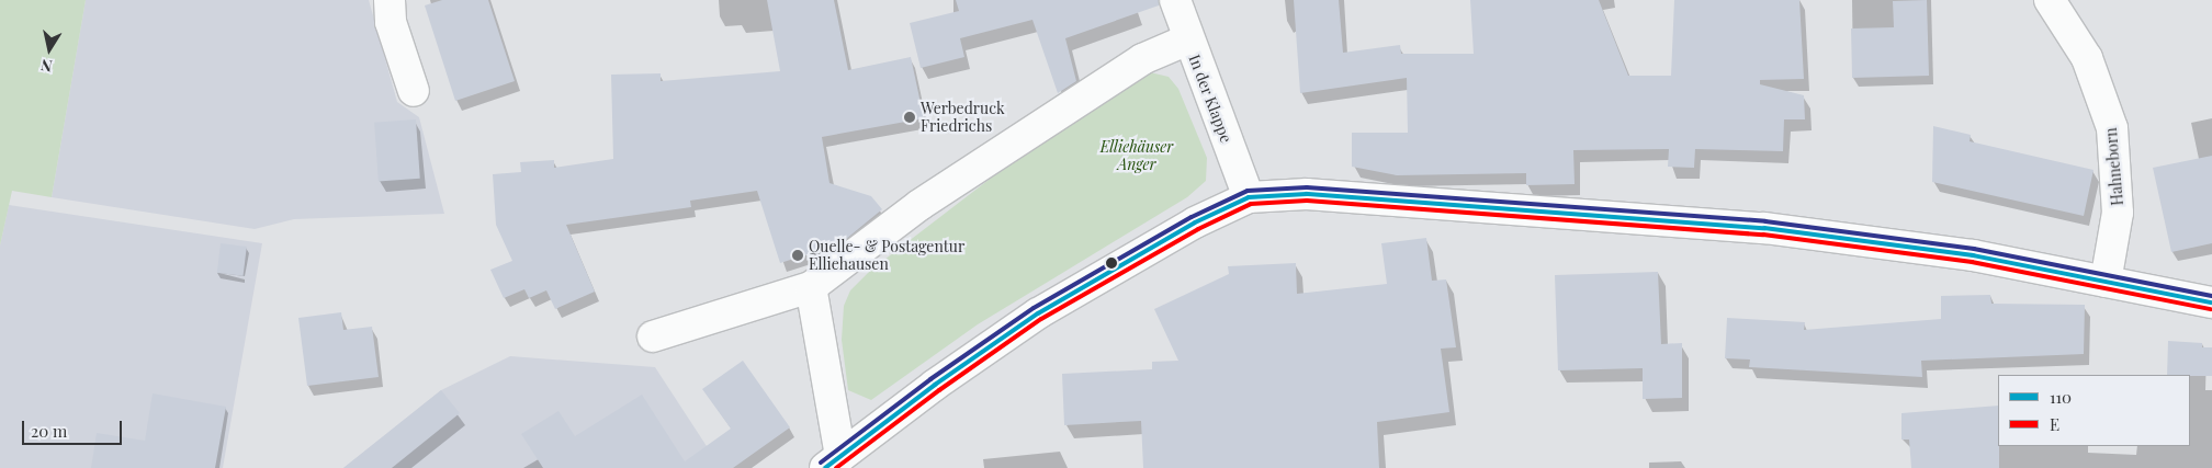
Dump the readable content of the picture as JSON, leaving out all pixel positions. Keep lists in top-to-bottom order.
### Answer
{
  "streets": {
    "street": ["In der Klappe", "Hahneborn"]
  },
  "parks": ["Elliehäuser Anger"],
  "places": ["Werbedruck Friedrichs", "Quelle- & Postagentur Elliehausen"],
  "lines": ["transit line 110", "transit line E"],
  "legend": ["110", "E"],
  "scale_bar": "20 m",
  "north": "bottom"
}
